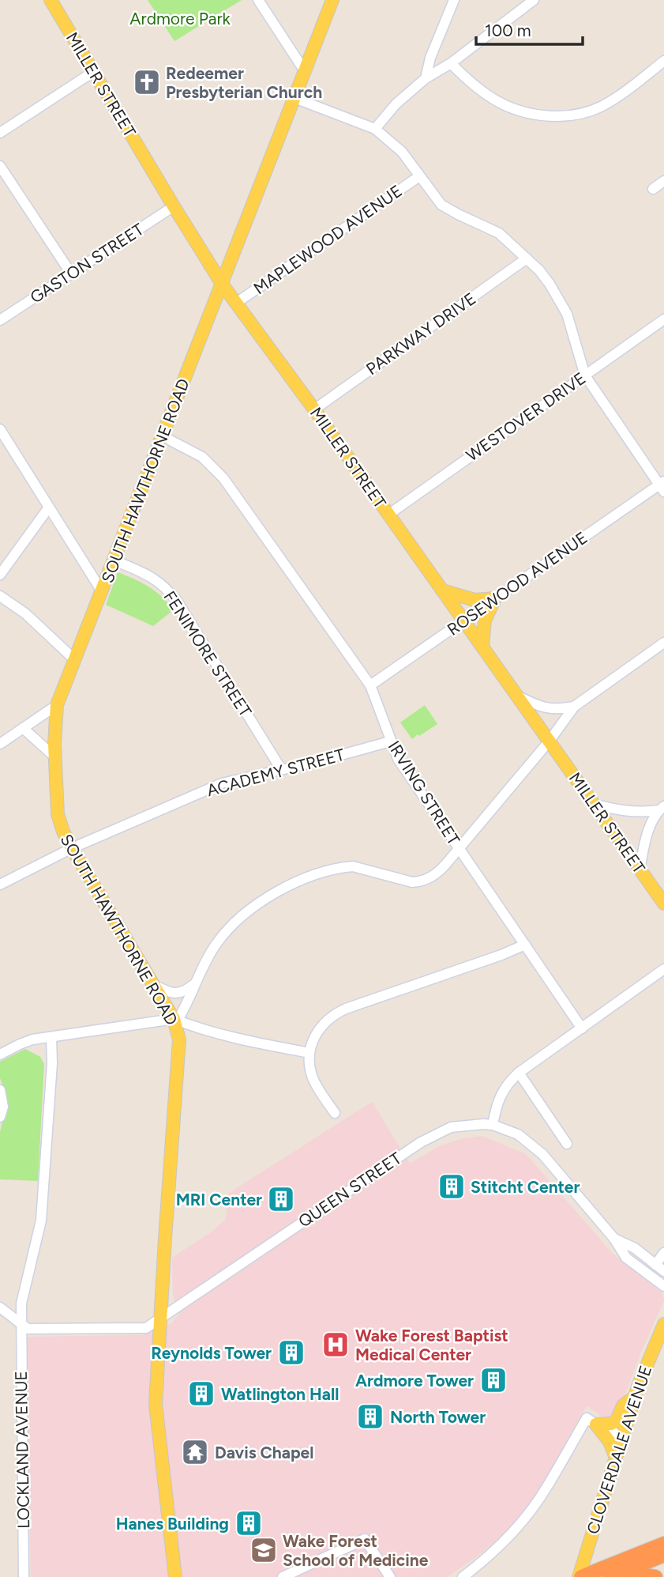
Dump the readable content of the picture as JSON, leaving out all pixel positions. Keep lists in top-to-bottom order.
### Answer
{
  "streets": {
    "main road": ["MILLER STREET", "SOUTH HAWTHORNE ROAD", "CLOVERDALE AVENUE"],
    "street": [
      "MAPLEWOOD AVENUE",
      "GASTON STREET",
      "PARKWAY DRIVE",
      "WESTOVER DRIVE",
      "ROSEWOOD AVENUE",
      "FENIMORE STREET",
      "ACADEMY STREET",
      "IRVING STREET",
      "QUEEN STREET",
      "LOCKLAND AVENUE"
    ]
  },
  "crossings": [
    ["MILLER STREET", "MAPLEWOOD AVENUE"],
    ["MILLER STREET", "GASTON STREET"],
    ["MILLER STREET", "PARKWAY DRIVE"],
    ["MILLER STREET", "WESTOVER DRIVE"],
    ["MILLER STREET", "SOUTH HAWTHORNE ROAD"],
    ["MILLER STREET", "ROSEWOOD AVENUE"],
    ["SOUTH HAWTHORNE ROAD", "FENIMORE STREET"],
    ["SOUTH HAWTHORNE ROAD", "ACADEMY STREET"],
    ["SOUTH HAWTHORNE ROAD", "IRVING STREET"],
    ["SOUTH HAWTHORNE ROAD", "QUEEN STREET"],
    ["ROSEWOOD AVENUE", "IRVING STREET"],
    ["FENIMORE STREET", "ACADEMY STREET"],
    ["ACADEMY STREET", "IRVING STREET"],
    ["QUEEN STREET", "LOCKLAND AVENUE"]
  ],
  "parks": ["Ardmore Park"],
  "places": {
    "church": ["Redeemer Presbyterian Church"],
    "building": [
      "Stitcht Center",
      "MRI Center",
      "Reynolds Tower",
      "Ardmore Tower",
      "Watlington Hall",
      "North Tower",
      "Hanes Building"
    ],
    "hospital": ["Wake Forest Baptist Medical Center"],
    "temple": ["Davis Chapel"],
    "school or university": ["Wake Forest School of Medicine"]
  },
  "scale_bar": "100 m"
}
